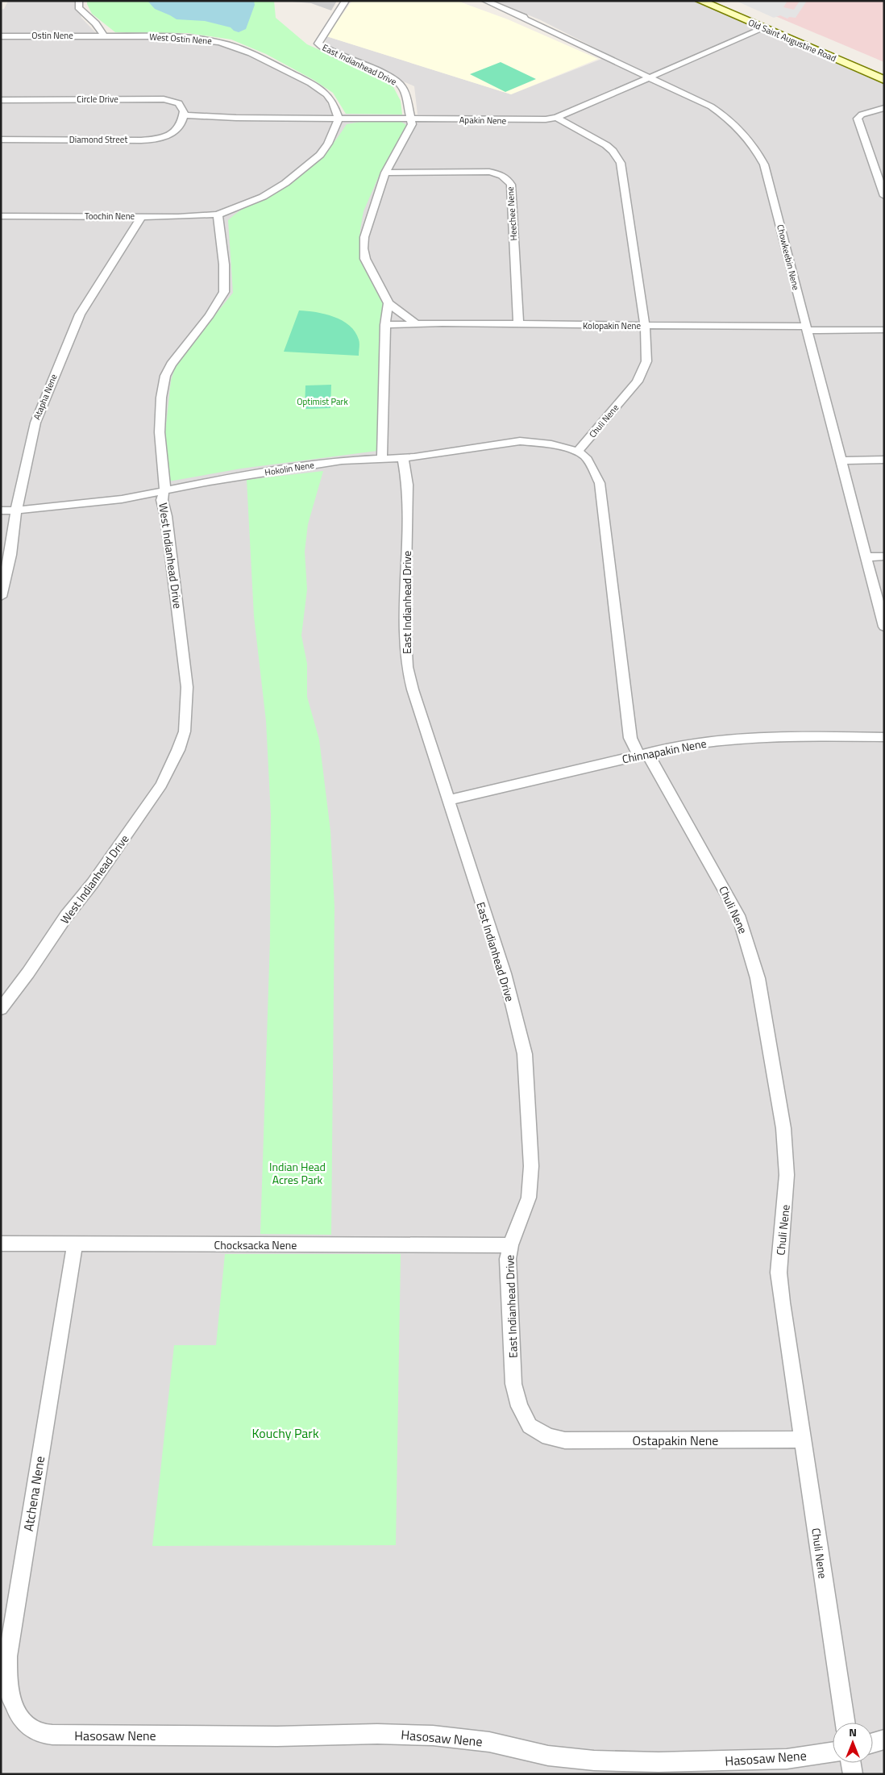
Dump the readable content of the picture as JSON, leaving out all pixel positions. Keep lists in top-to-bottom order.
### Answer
{
  "streets": {
    "street": [
      "Ostin Nene",
      "West Ostin Nene",
      "Old Saint Augustine Road",
      "East Indianhead Drive",
      "Circle Drive",
      "Apakin Nene",
      "Diamond Street",
      "Heechee Nene",
      "Toochin Nene",
      "Chowkeebin Nene",
      "Kolopakin Nene",
      "Atapha Nene",
      "Chuli Nene",
      "Hokolin Nene",
      "West Indianhead Drive",
      "Chinnapakin Nene",
      "Chocksacka Nene",
      "Ostapakin Nene",
      "Atchena Nene",
      "Hasosaw Nene"
    ]
  },
  "crossings": [
    ["Ostin Nene", "West Ostin Nene"],
    ["West Ostin Nene", "Apakin Nene"],
    ["Old Saint Augustine Road", "Apakin Nene"],
    ["East Indianhead Drive", "Apakin Nene"],
    ["East Indianhead Drive", "Hokolin Nene"],
    ["East Indianhead Drive", "Chinnapakin Nene"],
    ["East Indianhead Drive", "Chocksacka Nene"],
    ["East Indianhead Drive", "Ostapakin Nene"],
    ["Circle Drive", "Apakin Nene"],
    ["Circle Drive", "Diamond Street"],
    ["Apakin Nene", "Diamond Street"],
    ["Apakin Nene", "Chowkeebin Nene"],
    ["Apakin Nene", "Chuli Nene"],
    ["Heechee Nene", "Kolopakin Nene"],
    ["Toochin Nene", "Atapha Nene"],
    ["Toochin Nene", "West Indianhead Drive"],
    ["Chowkeebin Nene", "Kolopakin Nene"],
    ["Kolopakin Nene", "Chuli Nene"],
    ["Atapha Nene", "Hokolin Nene"],
    ["Chuli Nene", "Hokolin Nene"],
    ["Chuli Nene", "Chinnapakin Nene"],
    ["Chuli Nene", "Ostapakin Nene"],
    ["Hokolin Nene", "West Indianhead Drive"],
    ["Chocksacka Nene", "Atchena Nene"],
    ["Atchena Nene", "Hasosaw Nene"]
  ],
  "parks": ["Optimist Park", "Indian Head Acres Park", "Kouchy Park"],
  "north": "top"
}
